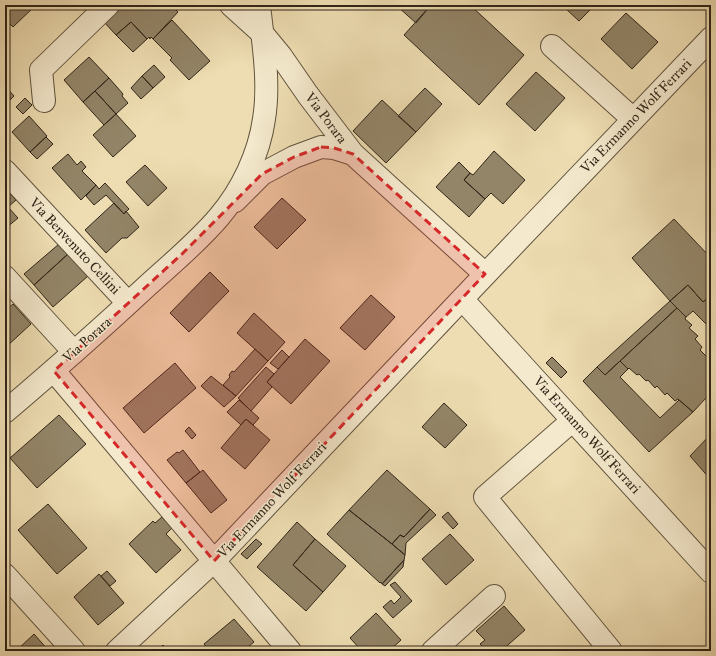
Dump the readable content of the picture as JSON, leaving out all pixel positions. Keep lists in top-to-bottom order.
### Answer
{
  "streets": {
    "street": ["Via Ermanno Wolf Ferrari", "Via Porara", "Via Benvenuto Cellini"]
  },
  "crossings": [
    ["Via Ermanno Wolf Ferrari", "Via Porara"],
    ["Via Porara", "Via Benvenuto Cellini"]
  ]
}
